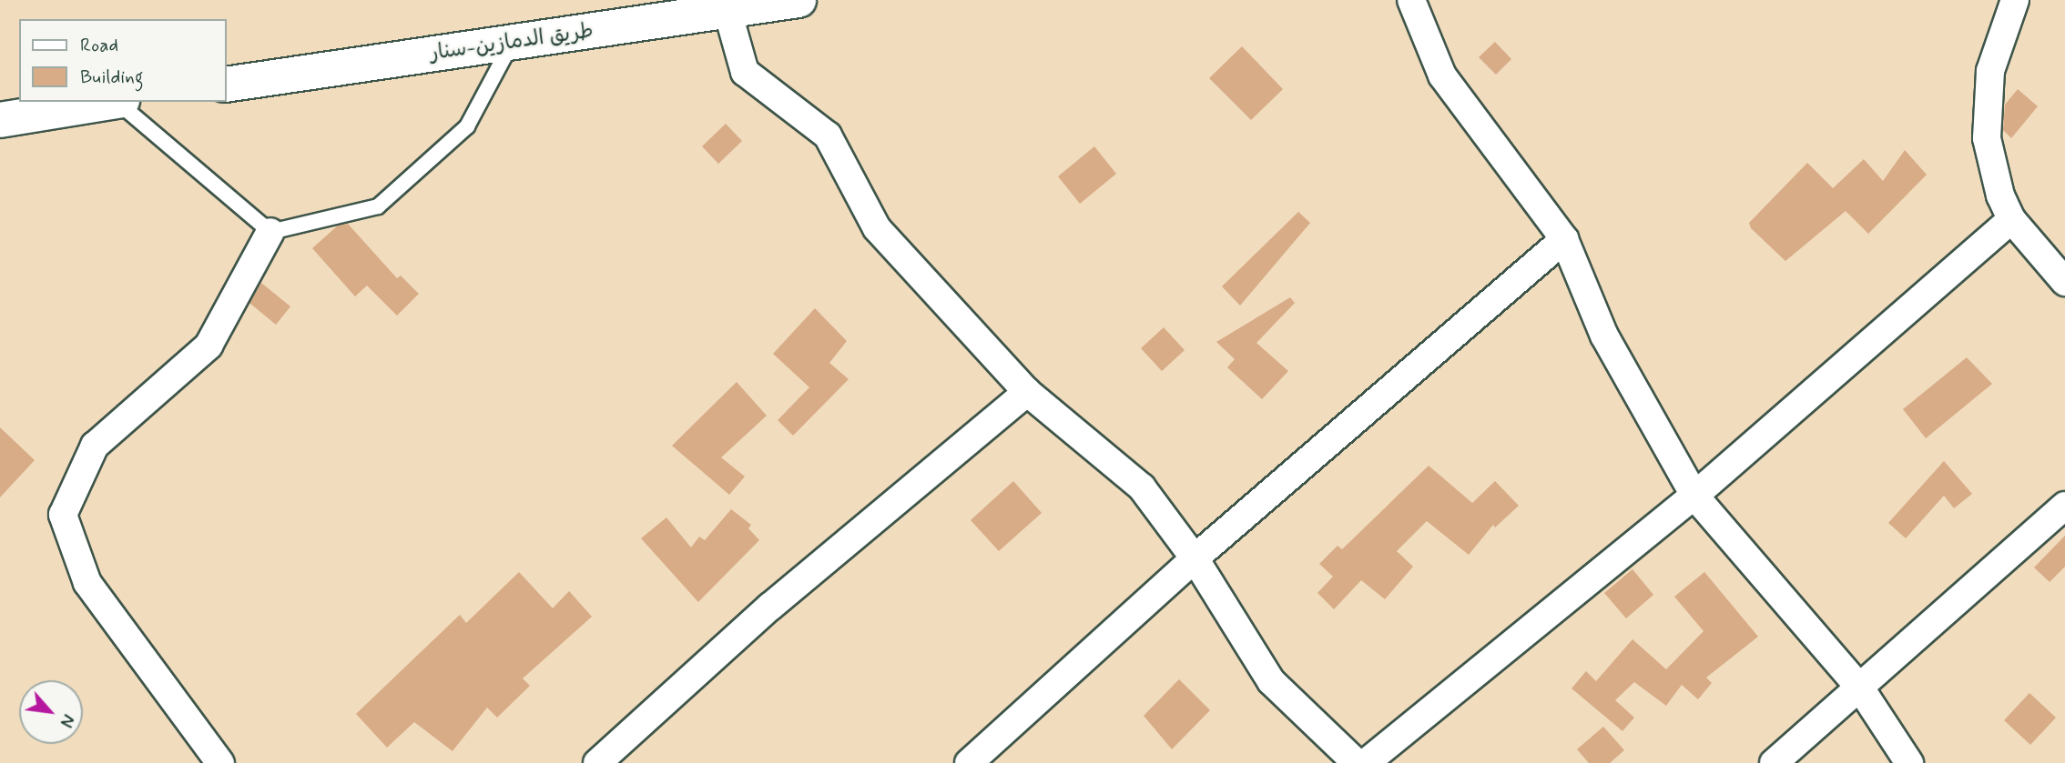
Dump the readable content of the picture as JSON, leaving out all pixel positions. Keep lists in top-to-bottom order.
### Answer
{
  "streets": {
    "highway": ["طريق الدمازين-سنار"]
  },
  "legend": ["Road", "Building"],
  "north": "bottom right"
}
